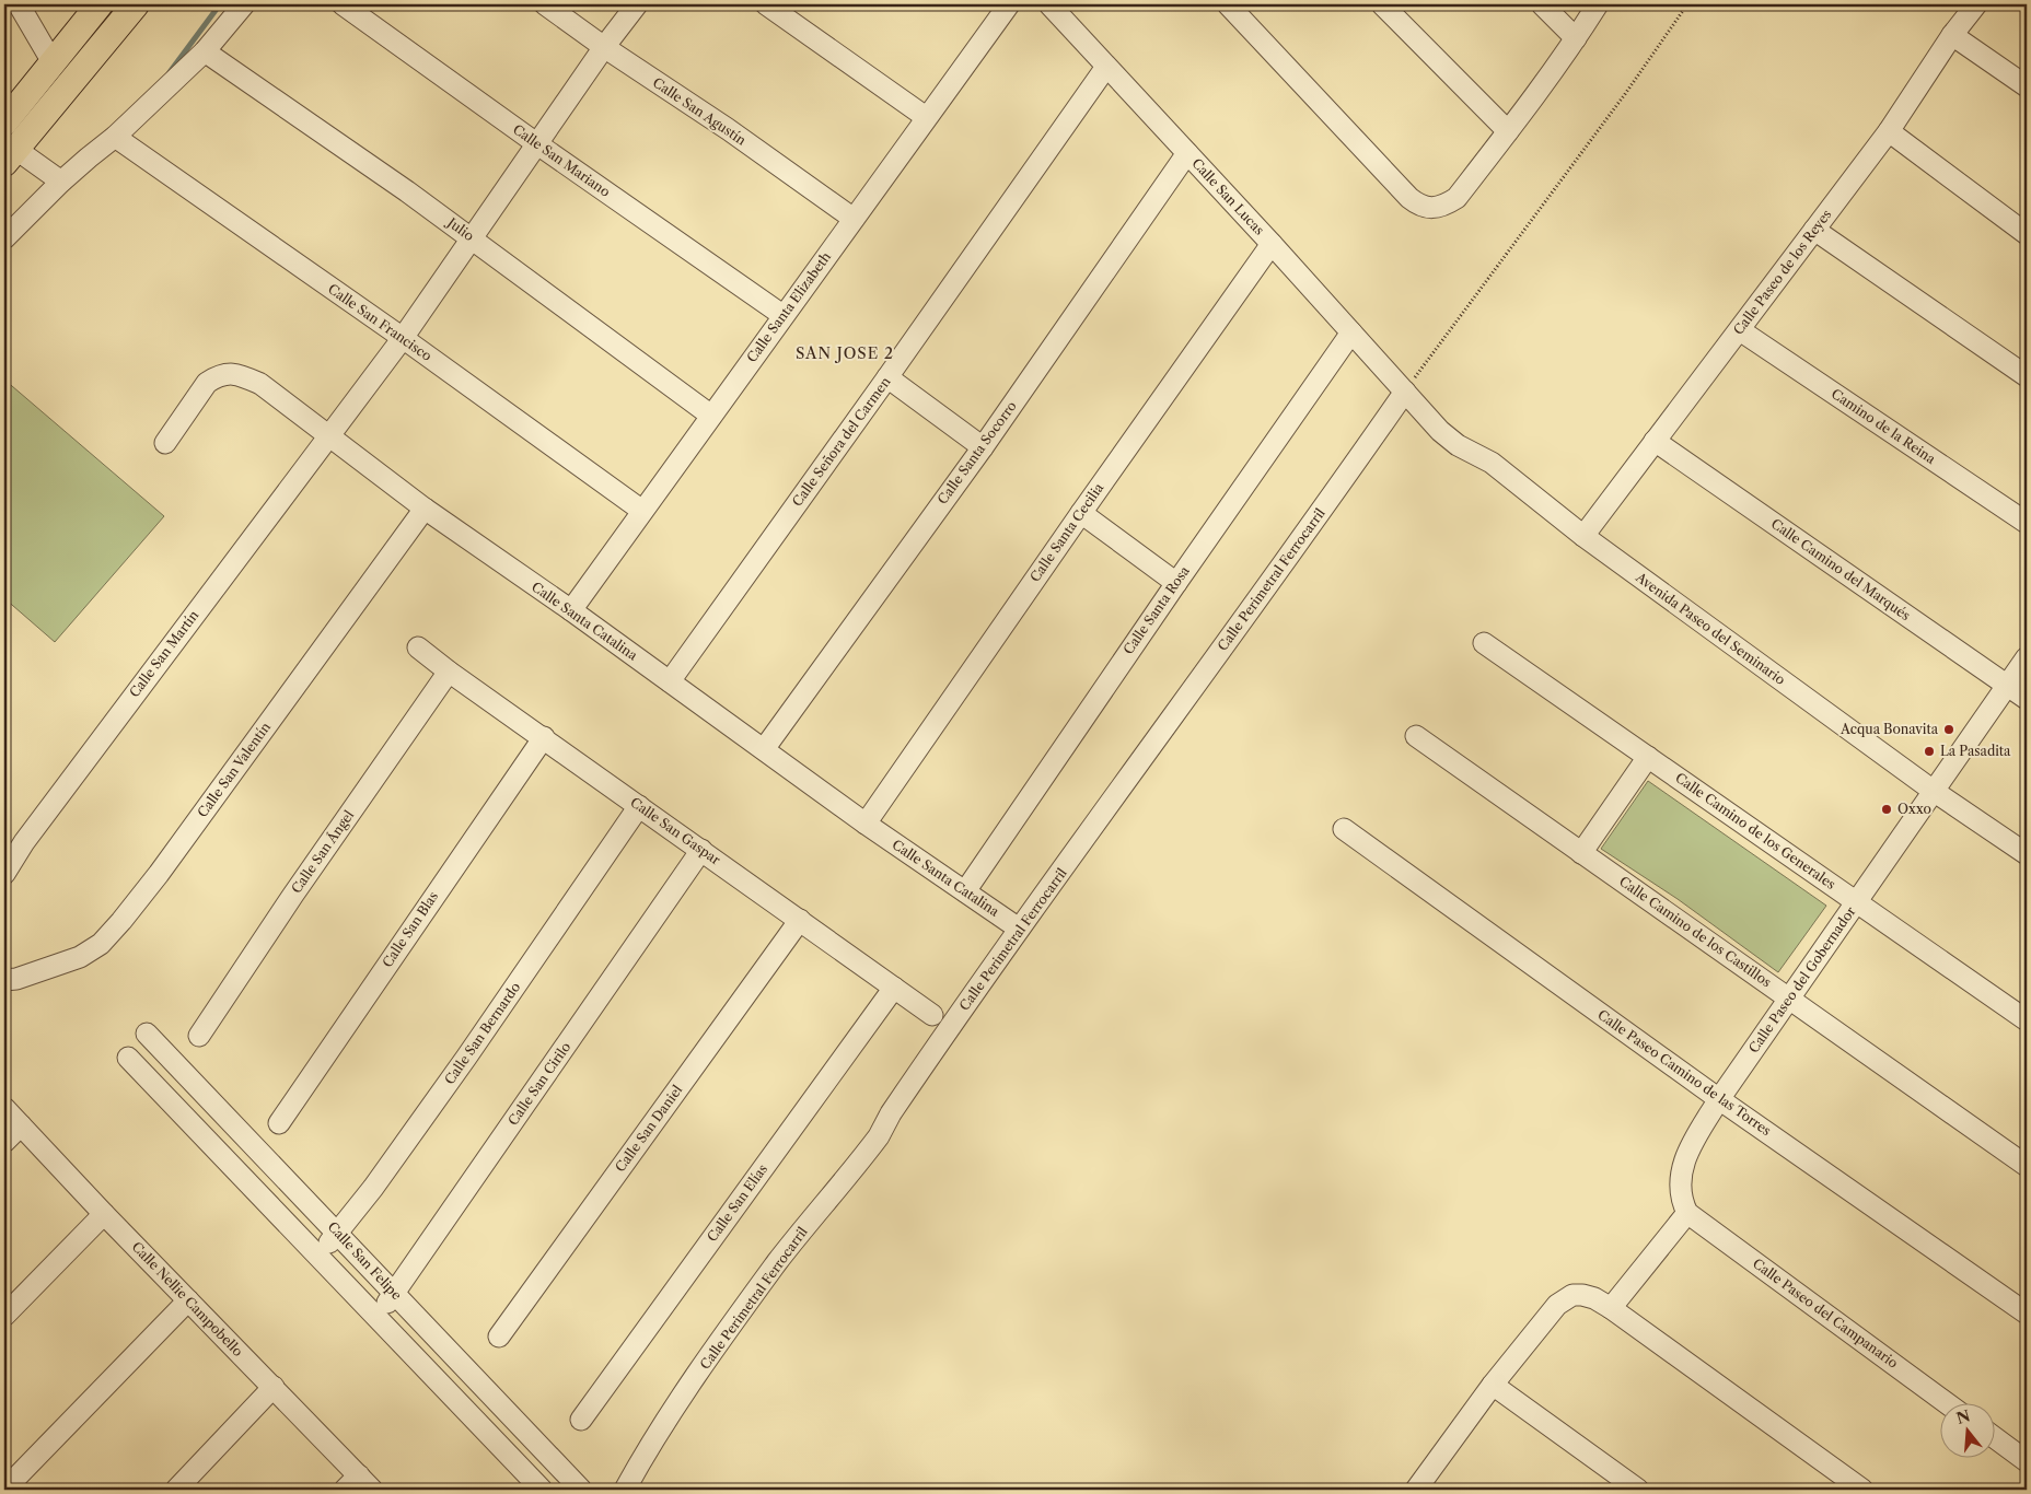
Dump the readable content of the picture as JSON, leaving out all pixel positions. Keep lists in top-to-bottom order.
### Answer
{
  "streets": {
    "street": [
      "Calle San Agustín",
      "Calle San Mariano",
      "Calle San Lucas",
      "Julio",
      "Calle Paseo de los Reyes",
      "Calle Santa Elizabeth",
      "Calle San Francisco",
      "Camino de la Reina",
      "Calle Señora del Carmen",
      "Calle Santa Socorro",
      "Calle Santa Cecilia",
      "Calle Camino del Marqués",
      "Calle Perimetral Ferrocarril",
      "Calle Santa Rosa",
      "Calle Santa Catalina",
      "Avenida Paseo del Seminario",
      "Calle San Martín",
      "Calle San Valentín",
      "Calle San Gaspar",
      "Calle Camino de los Generales",
      "Calle San Ángel",
      "Calle San Blas",
      "Calle Camino de los Castillos",
      "Calle Paseo del Gobernador",
      "Calle San Bernardo",
      "Calle Paseo Camino de las Torres",
      "Calle San Cirilo",
      "Calle San Daniel",
      "Calle San Elías",
      "Calle San Felipe",
      "Calle Nellie Campobello",
      "Calle Paseo del Campanario"
    ]
  },
  "crossings": [
    ["Calle San Agustín", "Calle Santa Elizabeth"],
    ["Calle San Agustín", "Calle San Martín"],
    ["Calle San Mariano", "Calle Santa Elizabeth"],
    ["Calle San Mariano", "Calle San Martín"],
    ["Calle San Lucas", "Calle Señora del Carmen"],
    ["Calle San Lucas", "Calle Santa Socorro"],
    ["Calle San Lucas", "Calle Santa Cecilia"],
    ["Calle San Lucas", "Calle Perimetral Ferrocarril"],
    ["Calle San Lucas", "Calle Santa Rosa"],
    ["Calle San Lucas", "Avenida Paseo del Seminario"],
    ["Julio", "Calle Santa Elizabeth"],
    ["Julio", "Calle San Martín"],
    ["Calle Paseo de los Reyes", "Camino de la Reina"],
    ["Calle Paseo de los Reyes", "Calle Camino del Marqués"],
    ["Calle Paseo de los Reyes", "Avenida Paseo del Seminario"],
    ["Calle Santa Elizabeth", "Calle San Francisco"],
    ["Calle Santa Elizabeth", "Calle Santa Catalina"],
    ["Calle San Francisco", "Calle San Martín"],
    ["Calle Señora del Carmen", "Calle Santa Catalina"],
    ["Calle Santa Socorro", "Calle Santa Catalina"],
    ["Calle Santa Cecilia", "Calle Santa Catalina"],
    ["Calle Camino del Marqués", "Calle Paseo del Gobernador"],
    ["Calle Perimetral Ferrocarril", "Calle Santa Catalina"],
    ["Calle Perimetral Ferrocarril", "Avenida Paseo del Seminario"],
    ["Calle Santa Rosa", "Calle Santa Catalina"],
    ["Calle Santa Catalina", "Calle San Martín"],
    ["Calle Santa Catalina", "Calle San Valentín"],
    ["Avenida Paseo del Seminario", "Calle Paseo del Gobernador"],
    ["Calle San Gaspar", "Calle San Ángel"],
    ["Calle San Gaspar", "Calle San Blas"],
    ["Calle San Gaspar", "Calle San Bernardo"],
    ["Calle San Gaspar", "Calle San Cirilo"],
    ["Calle San Gaspar", "Calle San Daniel"],
    ["Calle San Gaspar", "Calle San Elías"],
    ["Calle Camino de los Generales", "Calle Paseo del Gobernador"],
    ["Calle Camino de los Castillos", "Calle Paseo del Gobernador"],
    ["Calle Paseo del Gobernador", "Calle Paseo Camino de las Torres"],
    ["Calle Paseo del Gobernador", "Calle Paseo del Campanario"],
    ["Calle San Bernardo", "Calle San Felipe"],
    ["Calle San Cirilo", "Calle San Felipe"]
  ],
  "districts": ["SAN JOSE 2"],
  "places": ["Acqua Bonavita", "La Pasadita", "Oxxo"],
  "north": "top"
}
